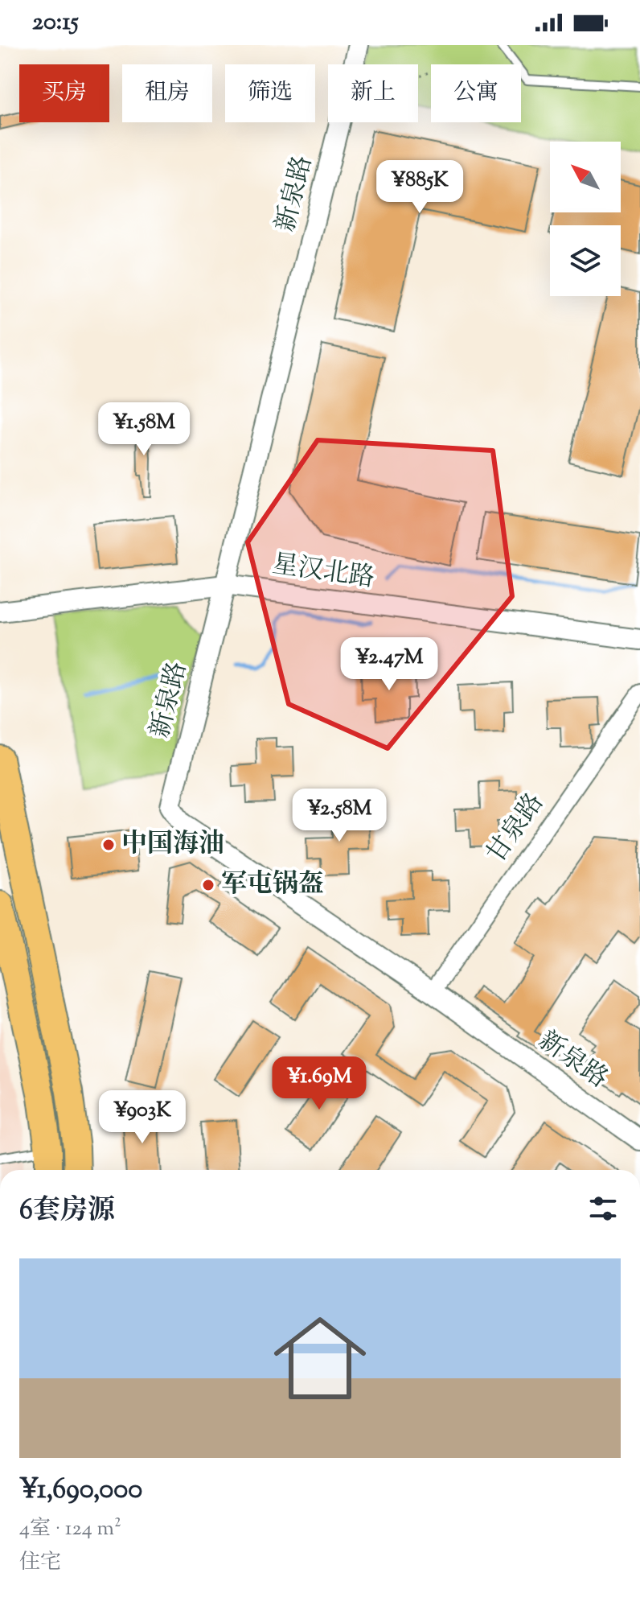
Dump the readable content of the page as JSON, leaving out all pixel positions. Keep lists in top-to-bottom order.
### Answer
{
  "streets": {
    "street": ["新泉路", "星汉北路", "甘泉路"]
  },
  "crossings": [
    ["新泉路", "星汉北路"],
    ["新泉路", "甘泉路"]
  ],
  "places": ["中国海油", "军屯锅盔"],
  "north": "top left",
  "page": {
    "status": "20:15",
    "chip": [
      "买房",
      "租房",
      "筛选",
      "新上",
      "公寓"
    ],
    "price": [
      "¥885K",
      "¥1.58M",
      "¥2.47M",
      "¥2.58M",
      "¥1.69M",
      "¥903K"
    ],
    "heading": "6套房源",
    "list": [
      {
        "name": "¥1,690,000",
        "note": "4室 · 124 m² · 住宅"
      }
    ]
  }
}
